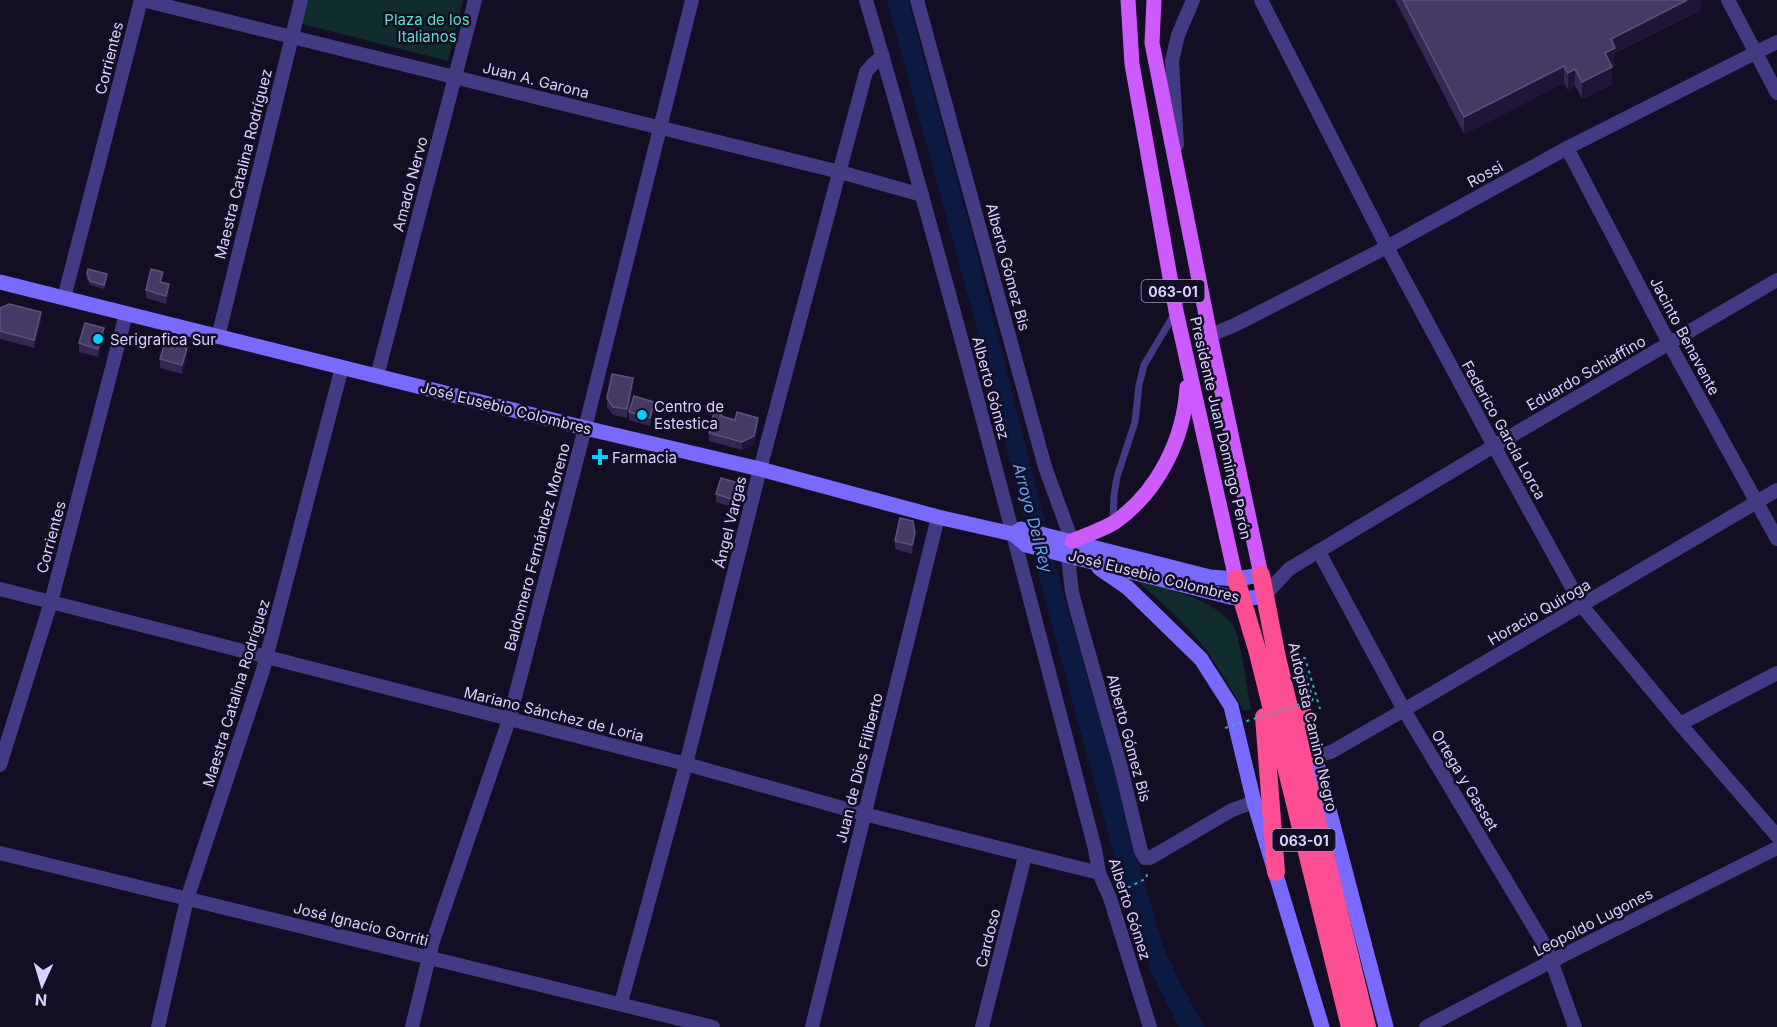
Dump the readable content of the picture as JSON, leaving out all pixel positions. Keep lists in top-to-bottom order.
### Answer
{
  "streets": {
    "highway": ["063-01", "Autopista Camino Negro"],
    "main road": ["Presidente Juan Domingo Perón"],
    "street": [
      "Corrientes",
      "Juan A. Garona",
      "Maestra Catalina Rodríguez",
      "Rossi",
      "Amado Nervo",
      "Alberto Gómez Bis",
      "Jacinto Benavente",
      "Eduardo Schiaffino",
      "Alberto Gómez",
      "José Eusebio Colombres",
      "Federico García Lorca",
      "Ángel Vargas",
      "Baldomero Fernández Moreno",
      "Horacio Quiroga",
      "Mariano Sánchez de Loria",
      "Juan de Dios Filiberto",
      "Ortega y Gasset",
      "Leopoldo Lugones",
      "José Ignacio Gorriti",
      "Cardoso"
    ]
  },
  "crossings": [
    ["Corrientes", "Juan A. Garona"],
    ["Corrientes", "José Eusebio Colombres"],
    ["Corrientes", "Mariano Sánchez de Loria"],
    ["Juan A. Garona", "Maestra Catalina Rodríguez"],
    ["Juan A. Garona", "Amado Nervo"],
    ["Juan A. Garona", "Alberto Gómez"],
    ["Juan A. Garona", "Ángel Vargas"],
    ["Juan A. Garona", "Baldomero Fernández Moreno"],
    ["Maestra Catalina Rodríguez", "José Eusebio Colombres"],
    ["Maestra Catalina Rodríguez", "Mariano Sánchez de Loria"],
    ["Maestra Catalina Rodríguez", "José Ignacio Gorriti"],
    ["Rossi", "Jacinto Benavente"],
    ["Rossi", "Presidente Juan Domingo Perón"],
    ["Rossi", "Federico García Lorca"],
    ["Amado Nervo", "José Eusebio Colombres"],
    ["Alberto Gómez Bis", "José Eusebio Colombres"],
    ["063-01", "José Eusebio Colombres"],
    ["063-01", "Presidente Juan Domingo Perón"],
    ["Jacinto Benavente", "Eduardo Schiaffino"],
    ["Jacinto Benavente", "Horacio Quiroga"],
    ["Eduardo Schiaffino", "José Eusebio Colombres"],
    ["Eduardo Schiaffino", "Presidente Juan Domingo Perón"],
    ["Eduardo Schiaffino", "Federico García Lorca"],
    ["Eduardo Schiaffino", "Autopista Camino Negro"],
    ["Eduardo Schiaffino", "Ortega y Gasset"],
    ["Alberto Gómez", "José Eusebio Colombres"],
    ["Alberto Gómez", "Ángel Vargas"],
    ["Alberto Gómez", "Mariano Sánchez de Loria"],
    ["José Eusebio Colombres", "Presidente Juan Domingo Perón"],
    ["José Eusebio Colombres", "Ángel Vargas"],
    ["José Eusebio Colombres", "Baldomero Fernández Moreno"],
    ["José Eusebio Colombres", "Autopista Camino Negro"],
    ["José Eusebio Colombres", "Juan de Dios Filiberto"],
    ["Presidente Juan Domingo Perón", "Autopista Camino Negro"],
    ["Federico García Lorca", "Horacio Quiroga"],
    ["Ángel Vargas", "Mariano Sánchez de Loria"],
    ["Ángel Vargas", "José Ignacio Gorriti"],
    ["Baldomero Fernández Moreno", "Mariano Sánchez de Loria"],
    ["Baldomero Fernández Moreno", "José Ignacio Gorriti"],
    ["Horacio Quiroga", "Ortega y Gasset"],
    ["Mariano Sánchez de Loria", "Juan de Dios Filiberto"],
    ["Mariano Sánchez de Loria", "Cardoso"],
    ["Ortega y Gasset", "Leopoldo Lugones"]
  ],
  "water": ["Arroyo Del Rey"],
  "parks": ["Plaza de los Italianos"],
  "places": {
    "other": ["Serigrafica Sur", "Centro de Estestica"],
    "health": ["Farmacia"]
  },
  "north": "bottom"
}
